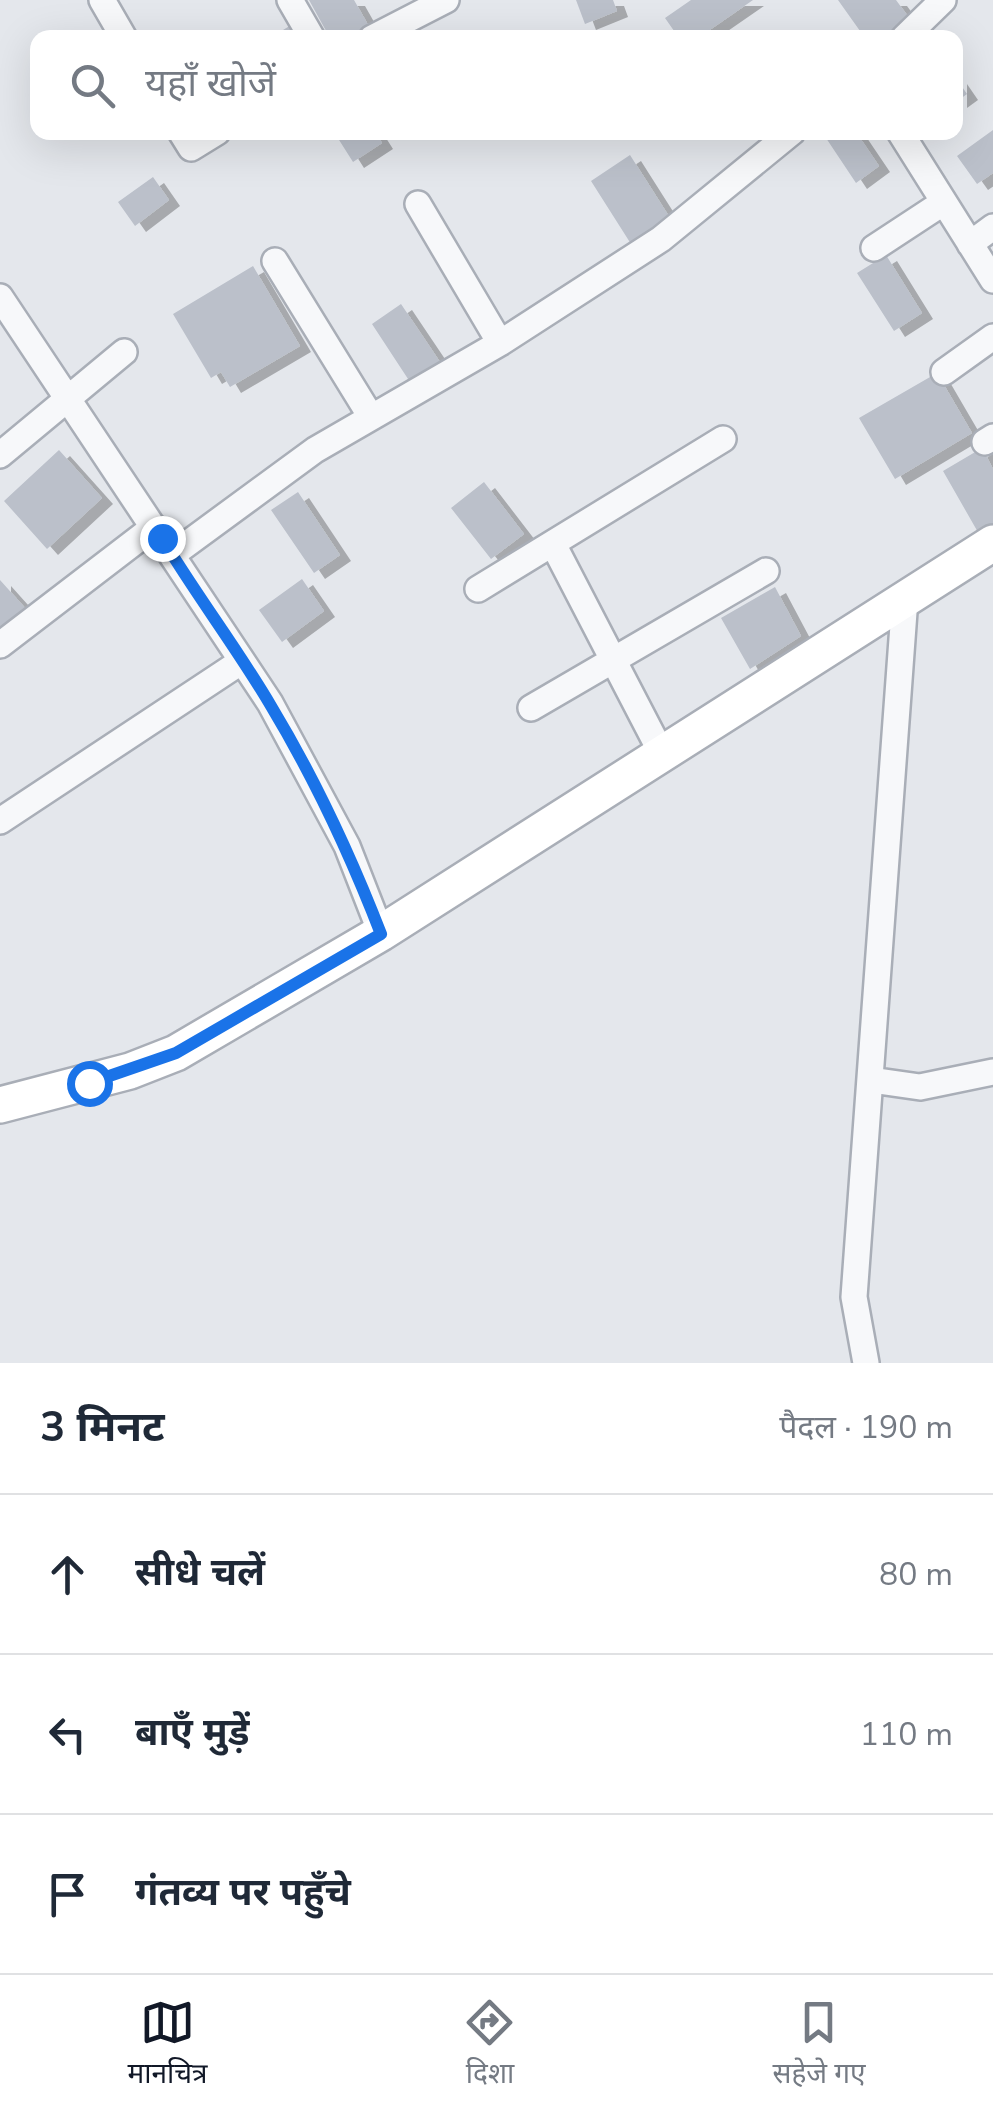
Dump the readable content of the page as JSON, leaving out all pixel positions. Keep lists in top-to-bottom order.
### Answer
{
  "page": {
    "search": "यहाँ खोजें",
    "heading": ["3 मिनट", "पैदल · 190 m"],
    "list": [
      ["सीधे चलें", "80 m"],
      ["बाएँ मुड़ें", "110 m"],
      "गंतव्य पर पहुँचे"
    ],
    "nav": ["मानचित्र", "दिशा", "सहेजे गए"]
  }
}
